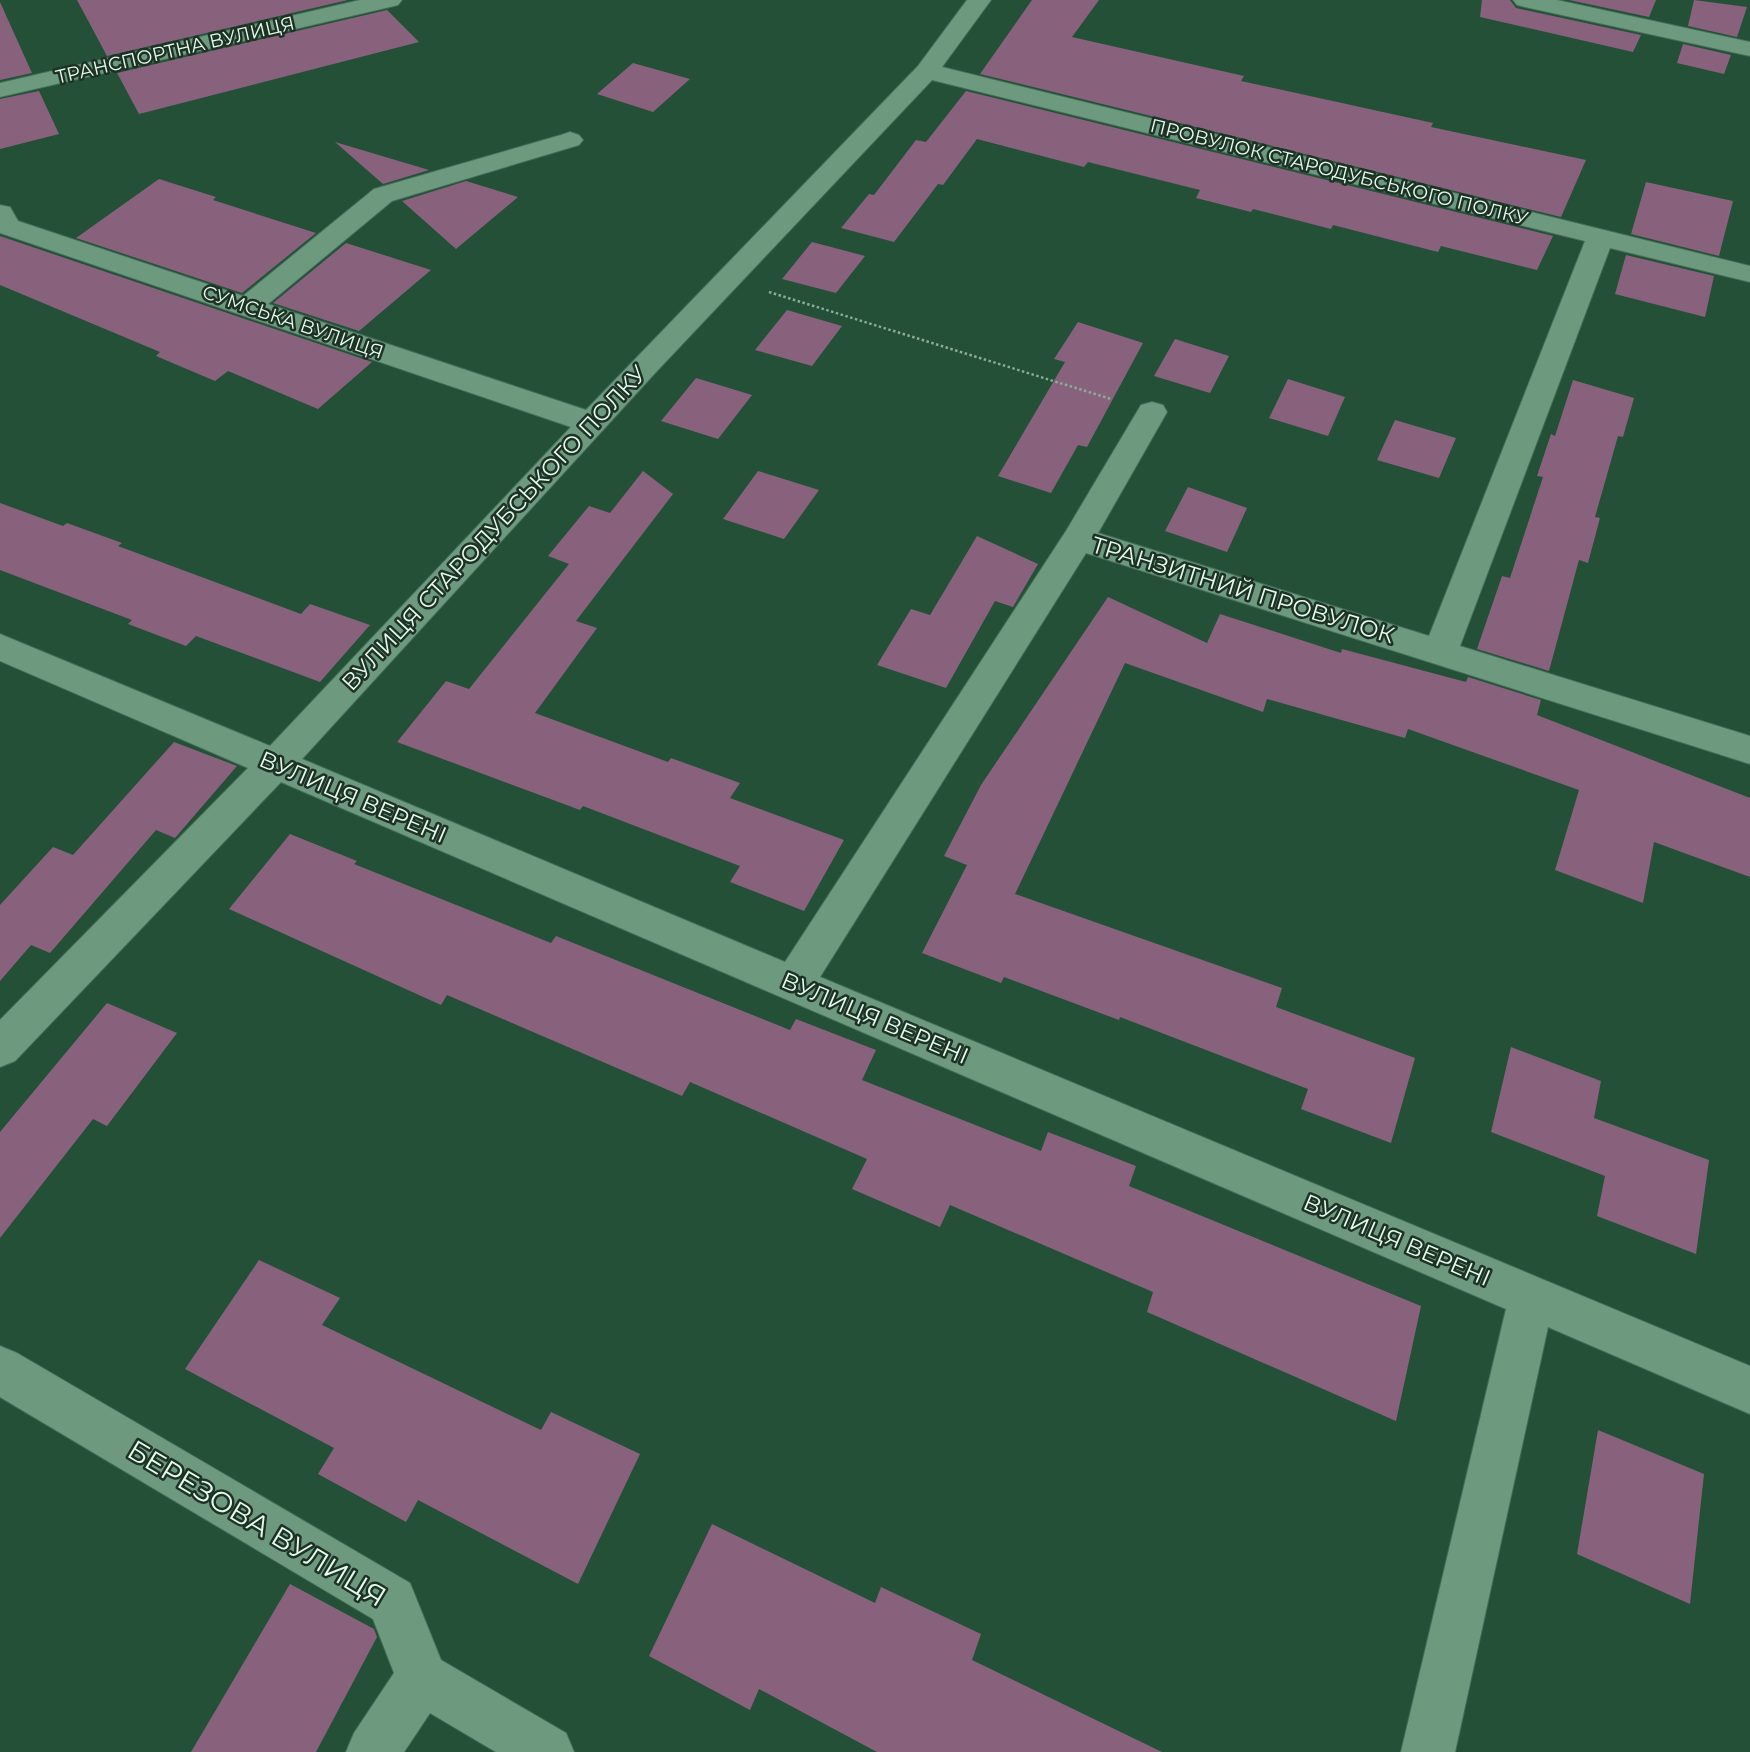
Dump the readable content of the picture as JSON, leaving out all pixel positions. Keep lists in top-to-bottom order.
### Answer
{
  "streets": {
    "street": [
      "ТРАНСПОРТНА ВУЛИЦЯ",
      "ПРОВУЛОК СТАРОДУБСЬКОГО ПОЛКУ",
      "СУМСЬКА ВУЛИЦЯ",
      "ВУЛИЦЯ СТАРОДУБСЬКОГО ПОЛКУ",
      "ТРАНЗИТНИЙ ПРОВУЛОК",
      "ВУЛИЦЯ ВЕРЕНІ",
      "БЕРЕЗОВА ВУЛИЦЯ"
    ]
  },
  "crossings": [
    ["ПРОВУЛОК СТАРОДУБСЬКОГО ПОЛКУ", "ВУЛИЦЯ СТАРОДУБСЬКОГО ПОЛКУ"],
    ["СУМСЬКА ВУЛИЦЯ", "ВУЛИЦЯ СТАРОДУБСЬКОГО ПОЛКУ"],
    ["ВУЛИЦЯ СТАРОДУБСЬКОГО ПОЛКУ", "ВУЛИЦЯ ВЕРЕНІ"],
    ["ТРАНЗИТНИЙ ПРОВУЛОК", "ВУЛИЦЯ ВЕРЕНІ"]
  ]
}
